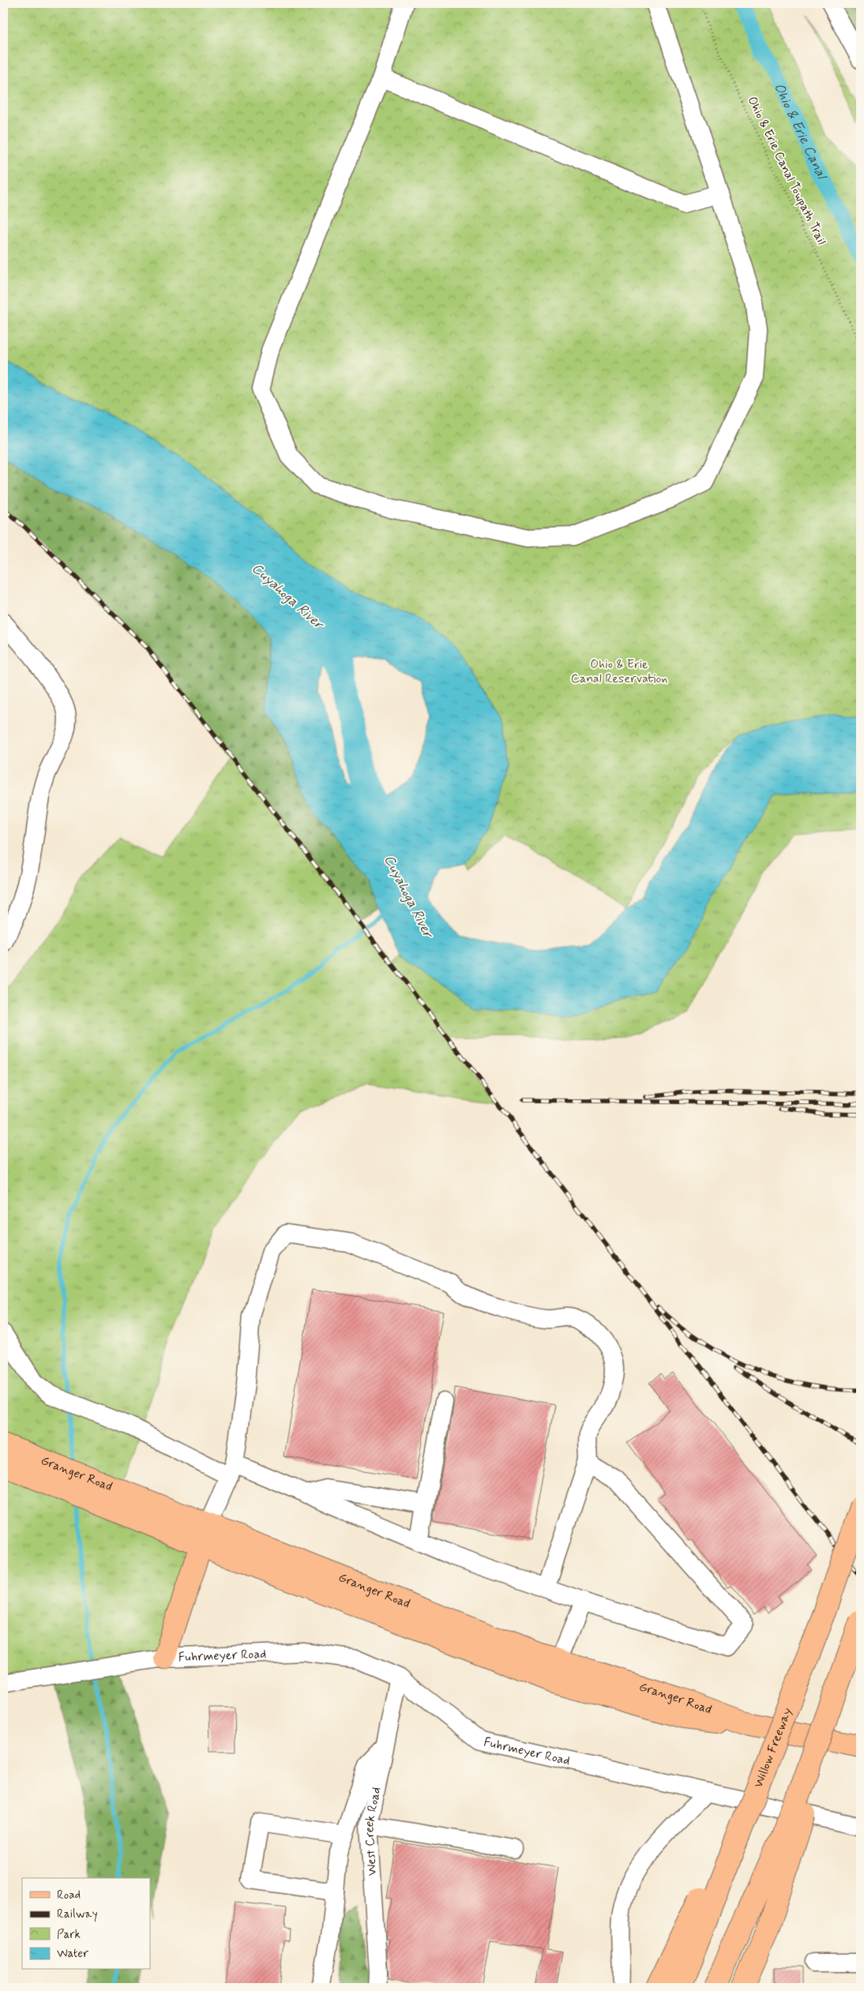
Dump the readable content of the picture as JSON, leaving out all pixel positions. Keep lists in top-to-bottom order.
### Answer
{
  "streets": {
    "main road": ["Granger Road", "Willow Freeway"],
    "street": ["Fuhrmeyer Road", "West Creek Road"],
    "path": ["Ohio & Erie Canal Towpath Trail"]
  },
  "crossings": [
    ["Fuhrmeyer Road", "West Creek Road"]
  ],
  "water": ["Ohio & Erie Canal", "Cuyahoga River"],
  "parks": ["Ohio & Erie Canal Reservation"],
  "legend": [
    "Road",
    "Railway",
    "Park",
    "Water"
  ]
}
